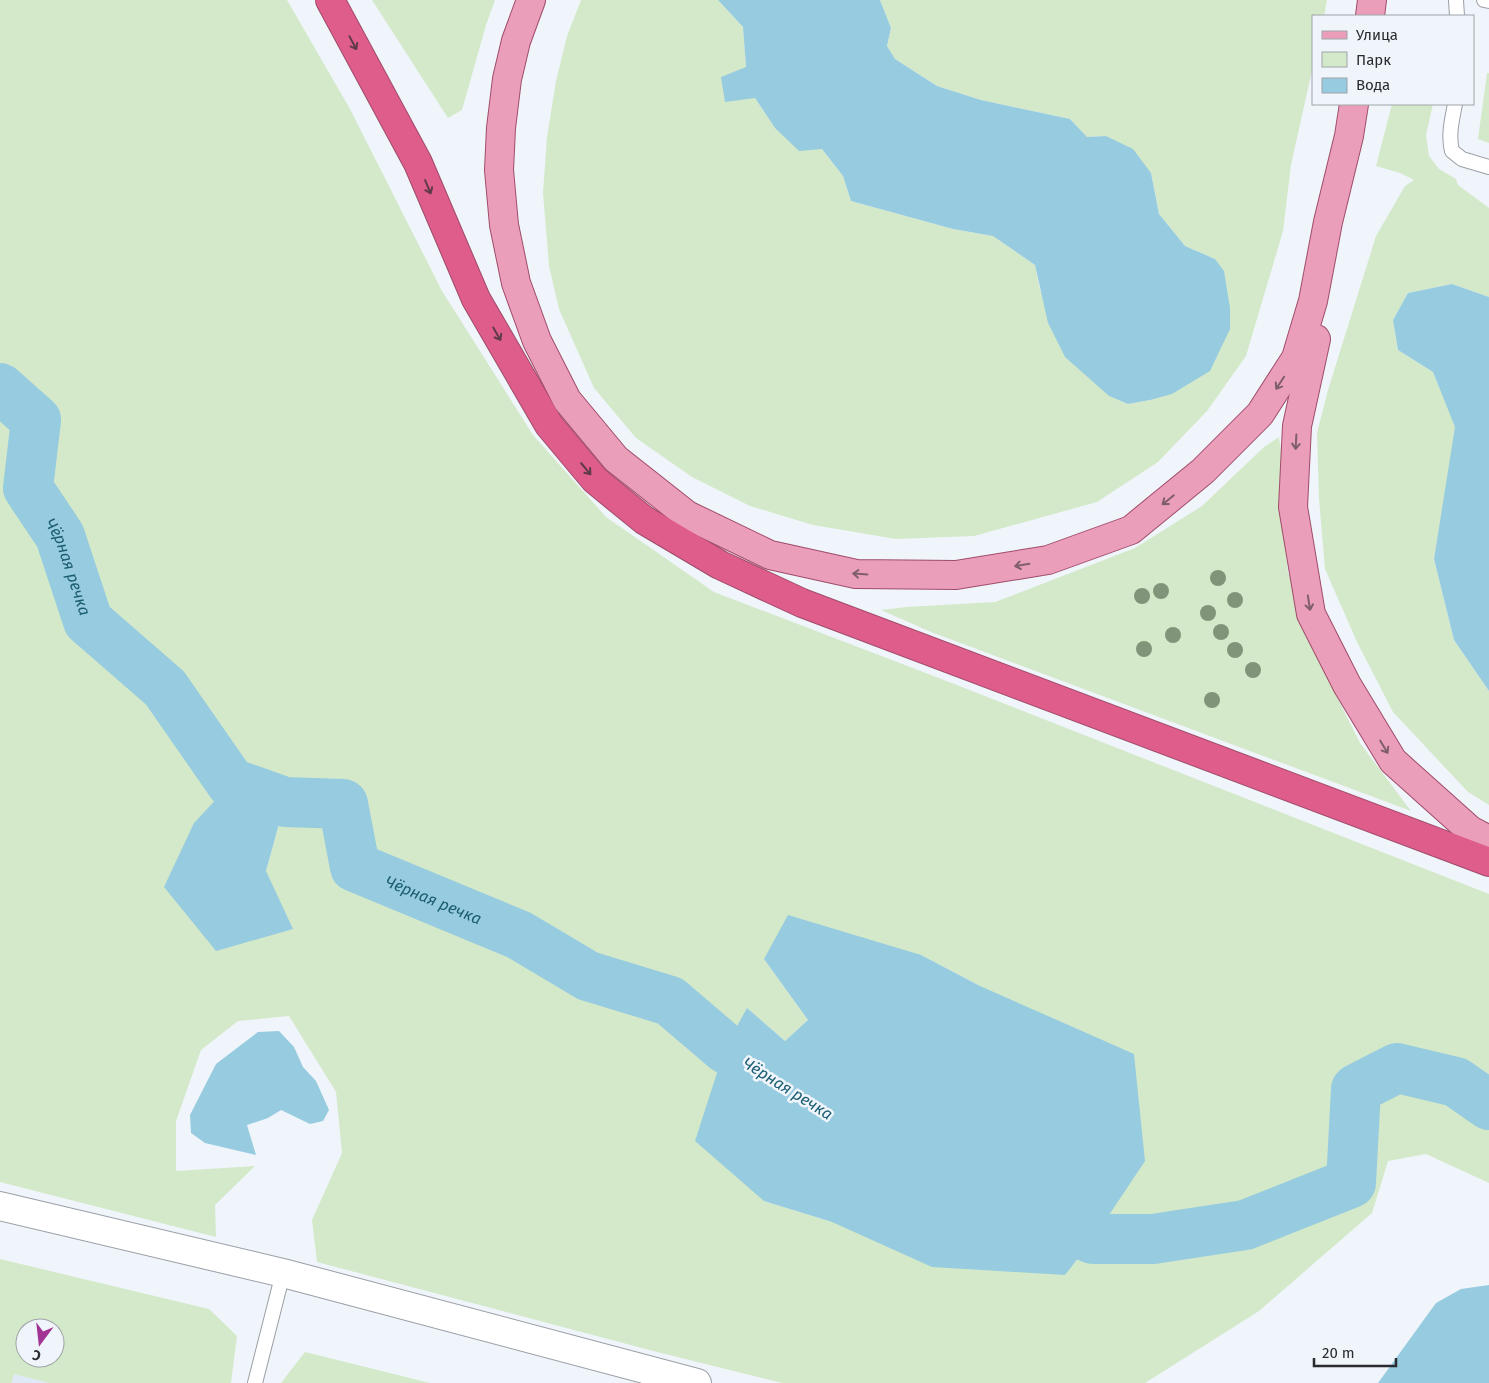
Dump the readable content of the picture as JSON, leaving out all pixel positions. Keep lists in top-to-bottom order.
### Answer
{
  "water": ["Чёрная речка"],
  "legend": ["Улица", "Парк", "Вода"],
  "scale_bar": "20 m",
  "north": "bottom"
}
